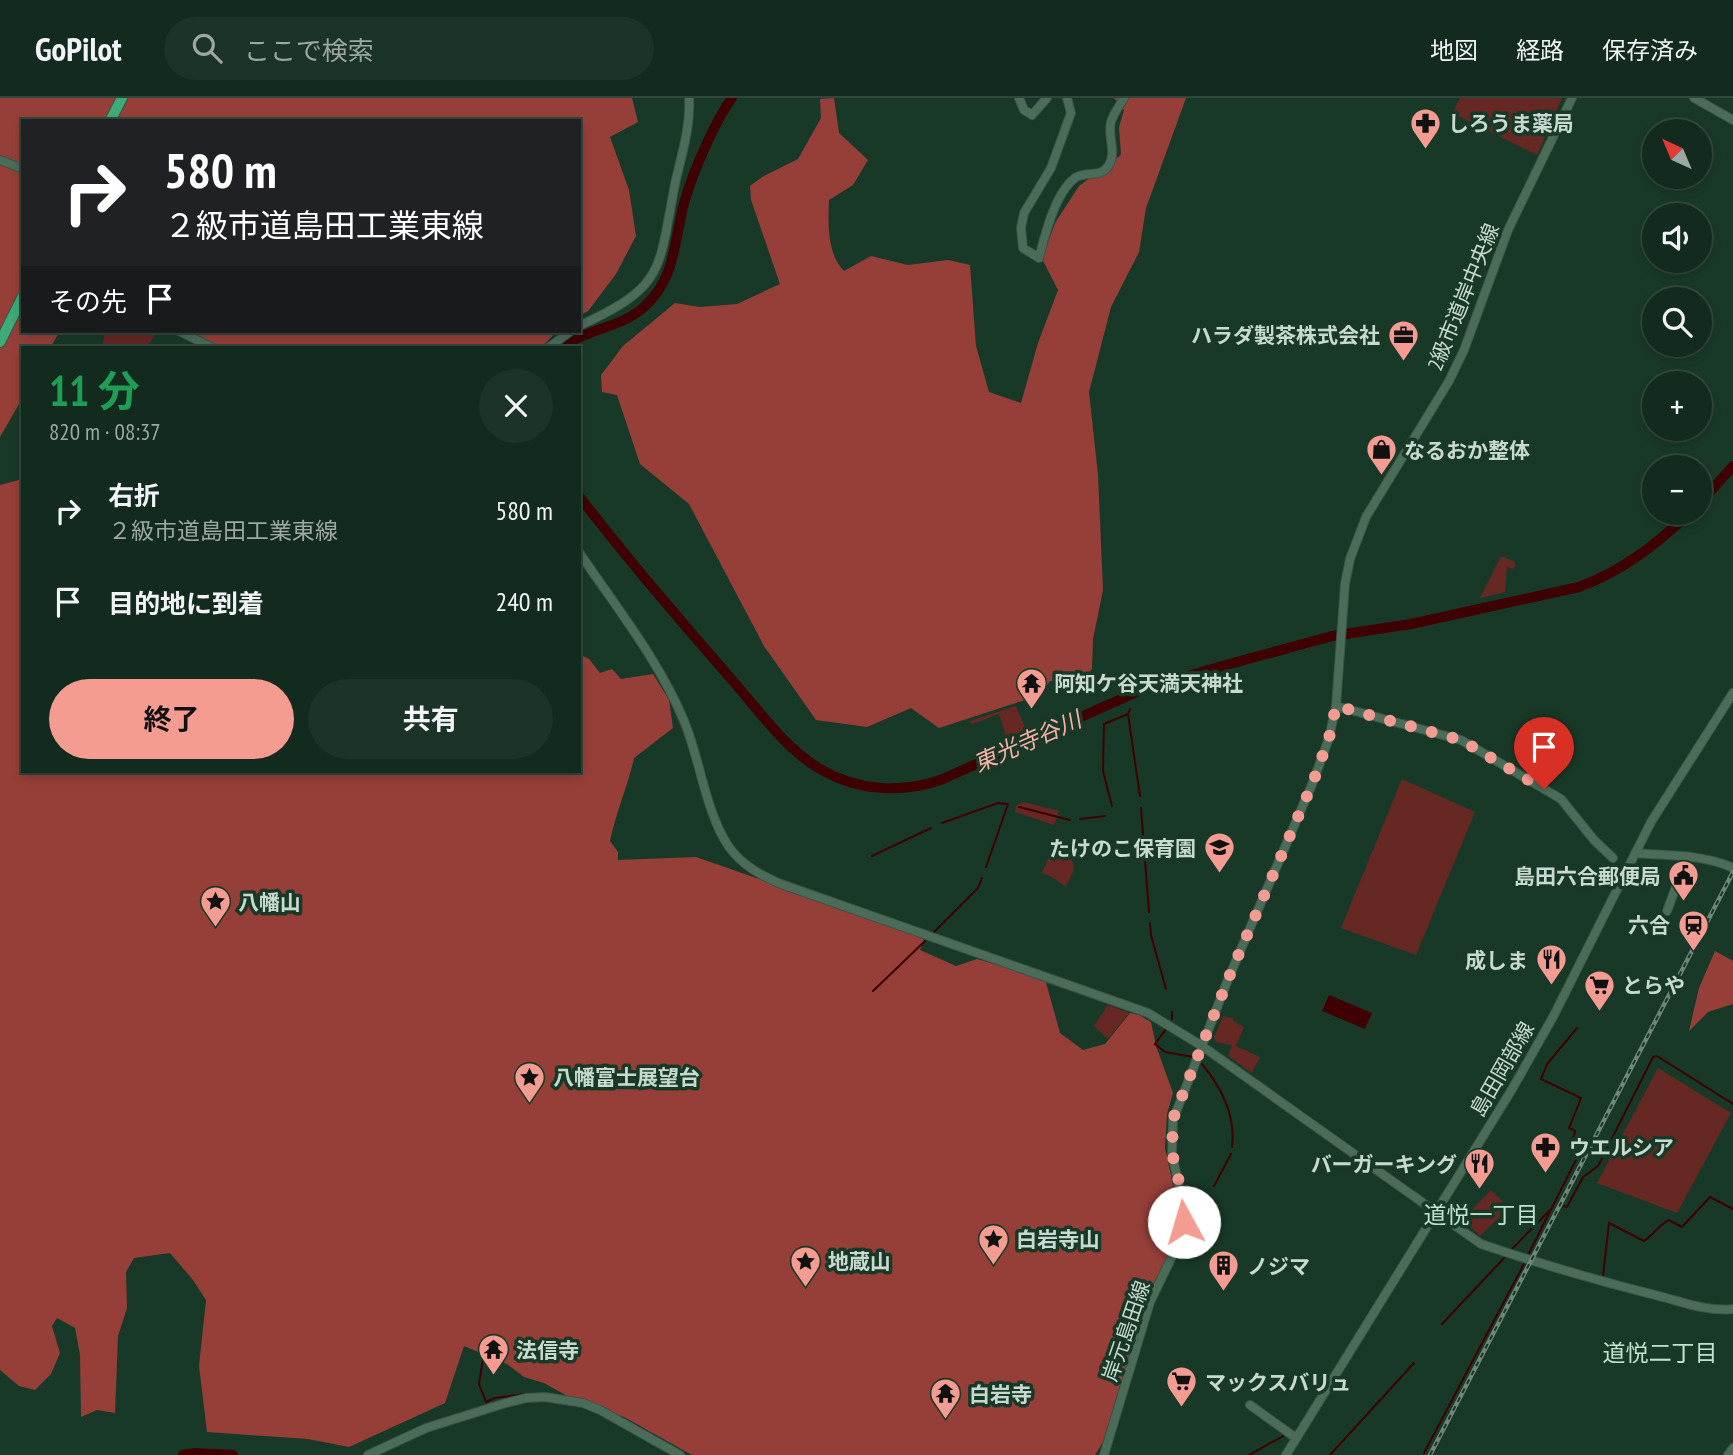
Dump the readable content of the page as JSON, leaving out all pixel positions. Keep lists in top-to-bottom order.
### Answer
{
  "streets": {
    "street": ["2級市道岸中央線", "島田岡部線", "岸元島田線"]
  },
  "crossings": [
    ["2級市道岸中央線", "岸元島田線"]
  ],
  "districts": ["道悦一丁目", "道悦二丁目"],
  "water": ["東光寺谷川"],
  "places": {
    "pharmacy": ["しろうま薬局", "ウエルシア"],
    "office": ["ハラダ製茶株式会社"],
    "shop": ["なるおか整体"],
    "temple": ["阿知ケ谷天満天神社", "法信寺", "白岩寺"],
    "school or university": ["たけのこ保育園"],
    "public building": ["島田六合郵便局"],
    "place": [
      "八幡山",
      "八幡富士展望台",
      "白岩寺山",
      "地蔵山"
    ],
    "station": ["六合"],
    "restaurant": ["成しま", "バーガーキング"],
    "supermarket": ["とらや", "マックスバリュ"],
    "building": ["ノジマ"]
  },
  "north": "top left",
  "page": {
    "header": "GoPilot",
    "search": "ここで検索",
    "nav": ["地図", "経路", "保存済み"],
    "map_buttons": ["+", "−"],
    "turn": ["580 m", "２級市道島田工業東線"],
    "then": "その先",
    "heading": ["11 分", "820 m · 08:37"],
    "list": [
      {
        "name": "右折",
        "note": "２級市道島田工業東線",
        "value": "580 m"
      },
      {
        "name": "目的地に到着",
        "value": "240 m"
      }
    ],
    "buttons": ["終了", "共有"]
  }
}
